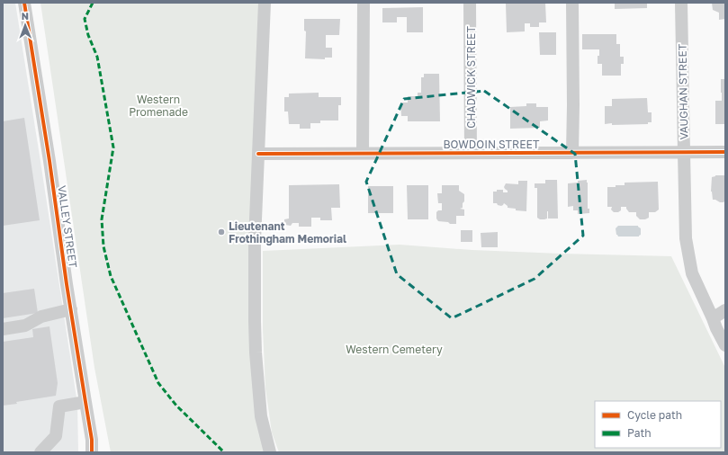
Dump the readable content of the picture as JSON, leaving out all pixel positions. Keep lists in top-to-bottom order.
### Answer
{
  "streets": {
    "street": [
      "CHADWICK STREET",
      "VAUGHAN STREET",
      "BOWDOIN STREET",
      "VALLEY STREET"
    ]
  },
  "crossings": [
    ["CHADWICK STREET", "BOWDOIN STREET"],
    ["VAUGHAN STREET", "BOWDOIN STREET"]
  ],
  "parks": ["Western Promenade", "Western Cemetery"],
  "places": ["Lieutenant Frothingham Memorial"],
  "legend": ["Cycle path", "Path"],
  "north": "top"
}
